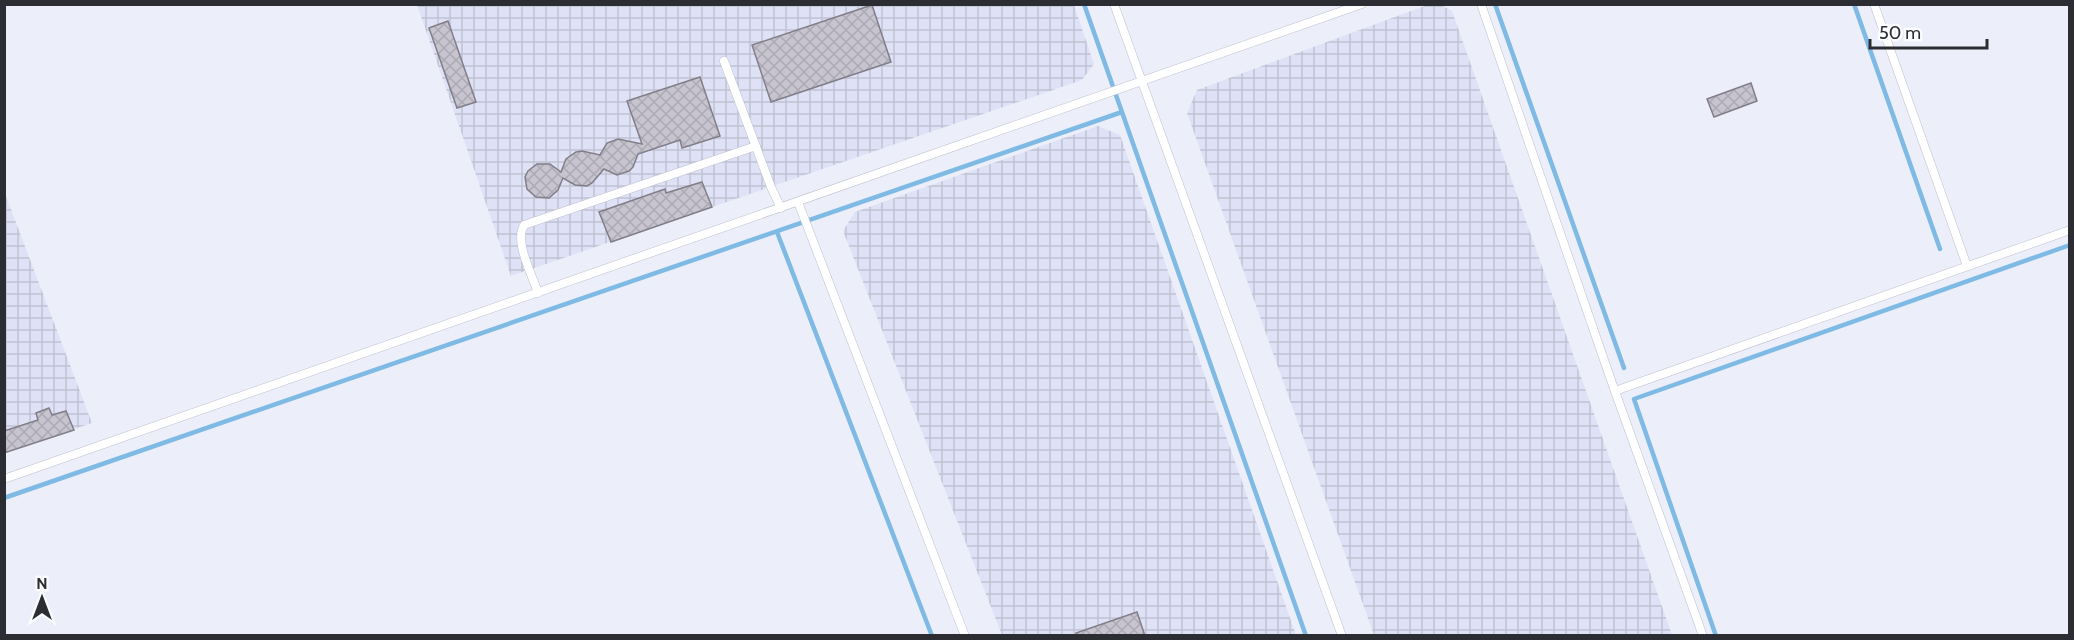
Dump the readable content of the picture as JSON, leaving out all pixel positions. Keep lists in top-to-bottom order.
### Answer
{
  "scale_bar": "50 m",
  "north": "top"
}
